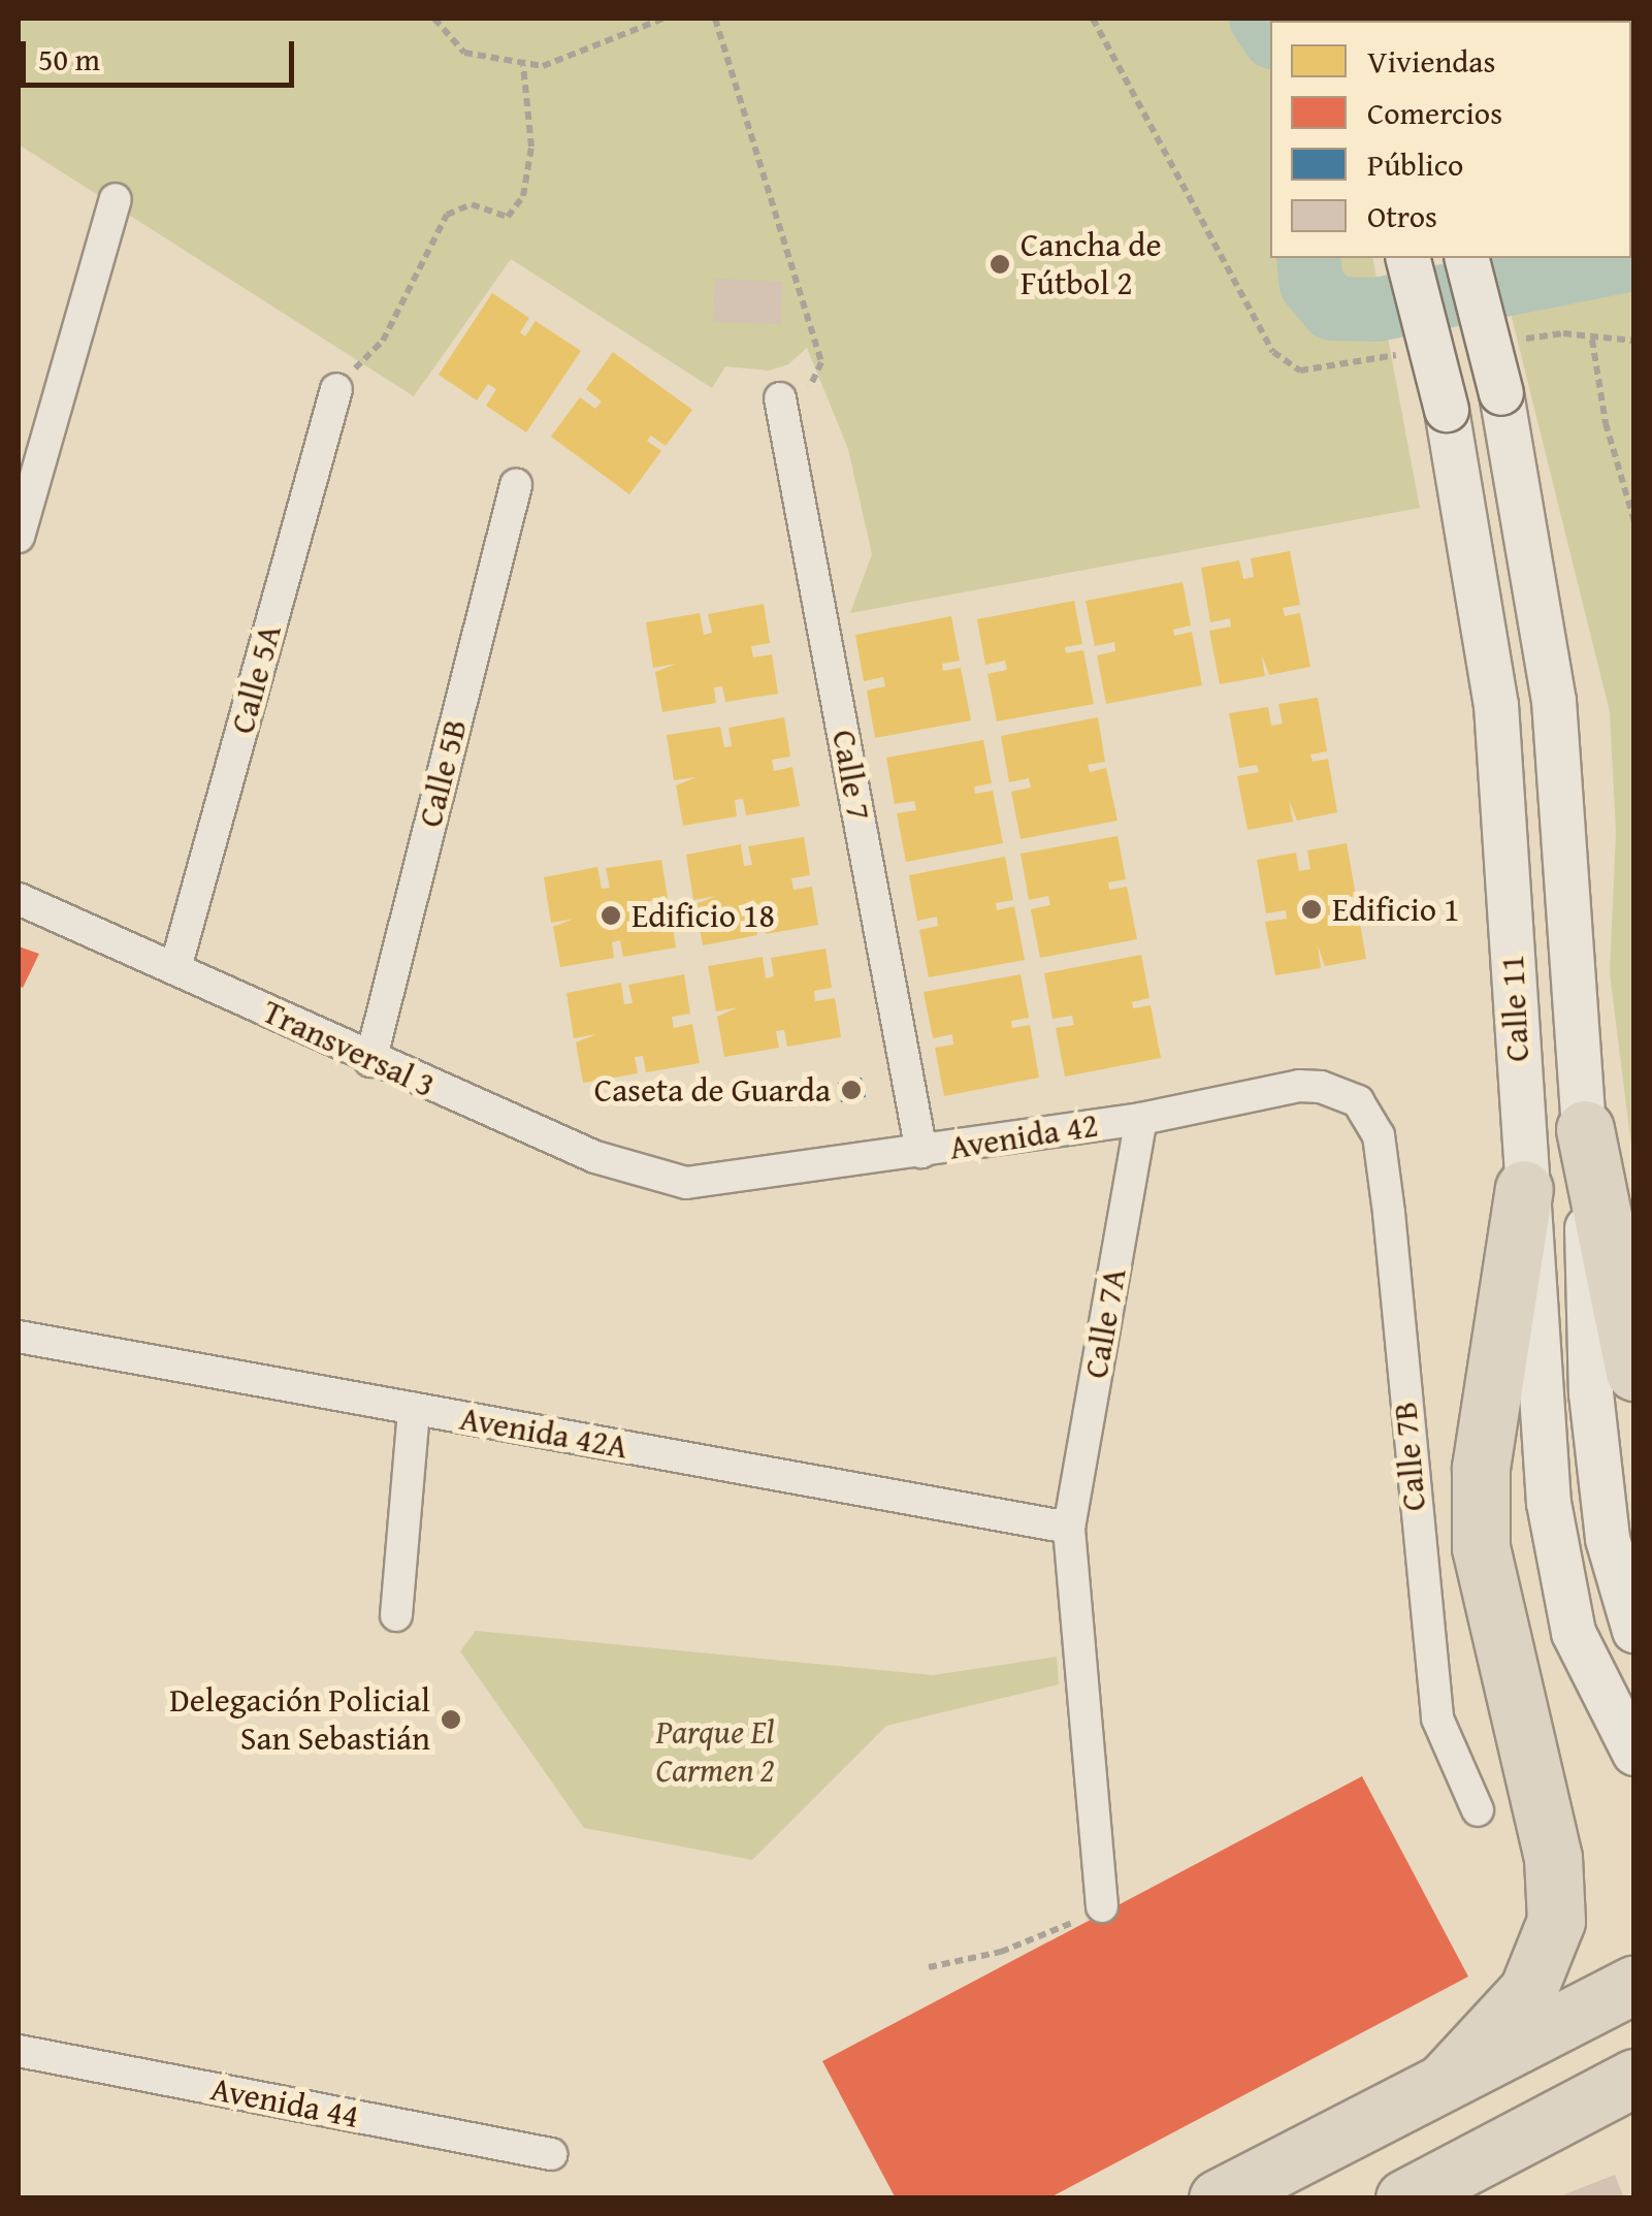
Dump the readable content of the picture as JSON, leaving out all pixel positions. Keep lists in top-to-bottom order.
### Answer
{
  "streets": {
    "main road": ["Calle 11"],
    "street": [
      "Calle 5A",
      "Calle 5B",
      "Calle 7",
      "Transversal 3",
      "Avenida 42",
      "Calle 7A",
      "Avenida 42A",
      "Calle 7B",
      "Avenida 44"
    ]
  },
  "crossings": [
    ["Calle 5A", "Transversal 3"],
    ["Calle 5B", "Transversal 3"],
    ["Calle 7", "Avenida 42"],
    ["Transversal 3", "Avenida 42"],
    ["Avenida 42", "Calle 7A"],
    ["Avenida 42", "Calle 7B"],
    ["Calle 7A", "Avenida 42A"]
  ],
  "parks": ["Parque El Carmen 2"],
  "places": [
    "Cancha de Fútbol 2",
    "Edificio 1",
    "Edificio 18",
    "Caseta de Guarda",
    "Delegación Policial San Sebastián"
  ],
  "legend": [
    "Viviendas",
    "Comercios",
    "Público",
    "Otros"
  ],
  "scale_bar": "50 m"
}
